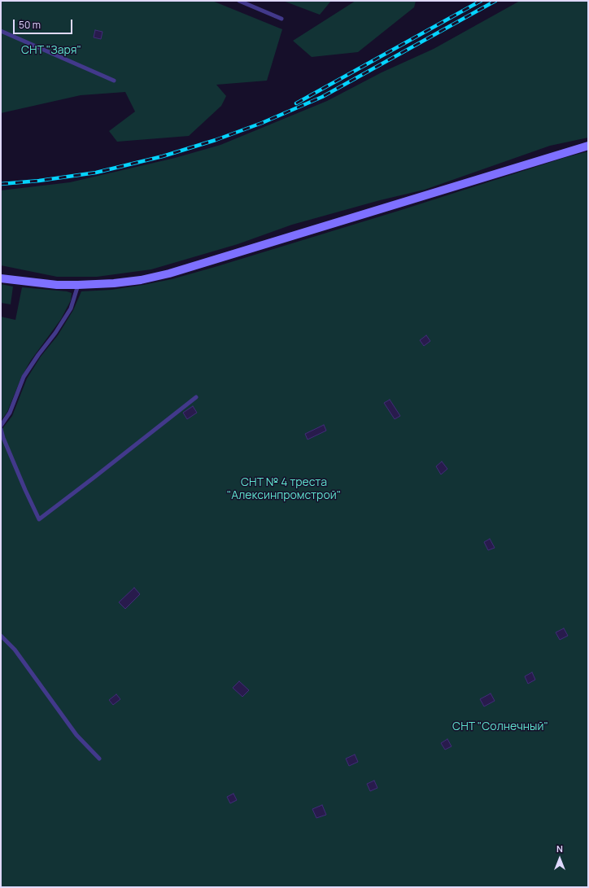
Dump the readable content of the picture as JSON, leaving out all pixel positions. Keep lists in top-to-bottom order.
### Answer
{
  "parks": ["СНТ \"Заря\"", "СНТ № 4 треста \"Алексинпромстрой\"", "СНТ \"Солнечный\""],
  "scale_bar": "50 m",
  "north": "top"
}
